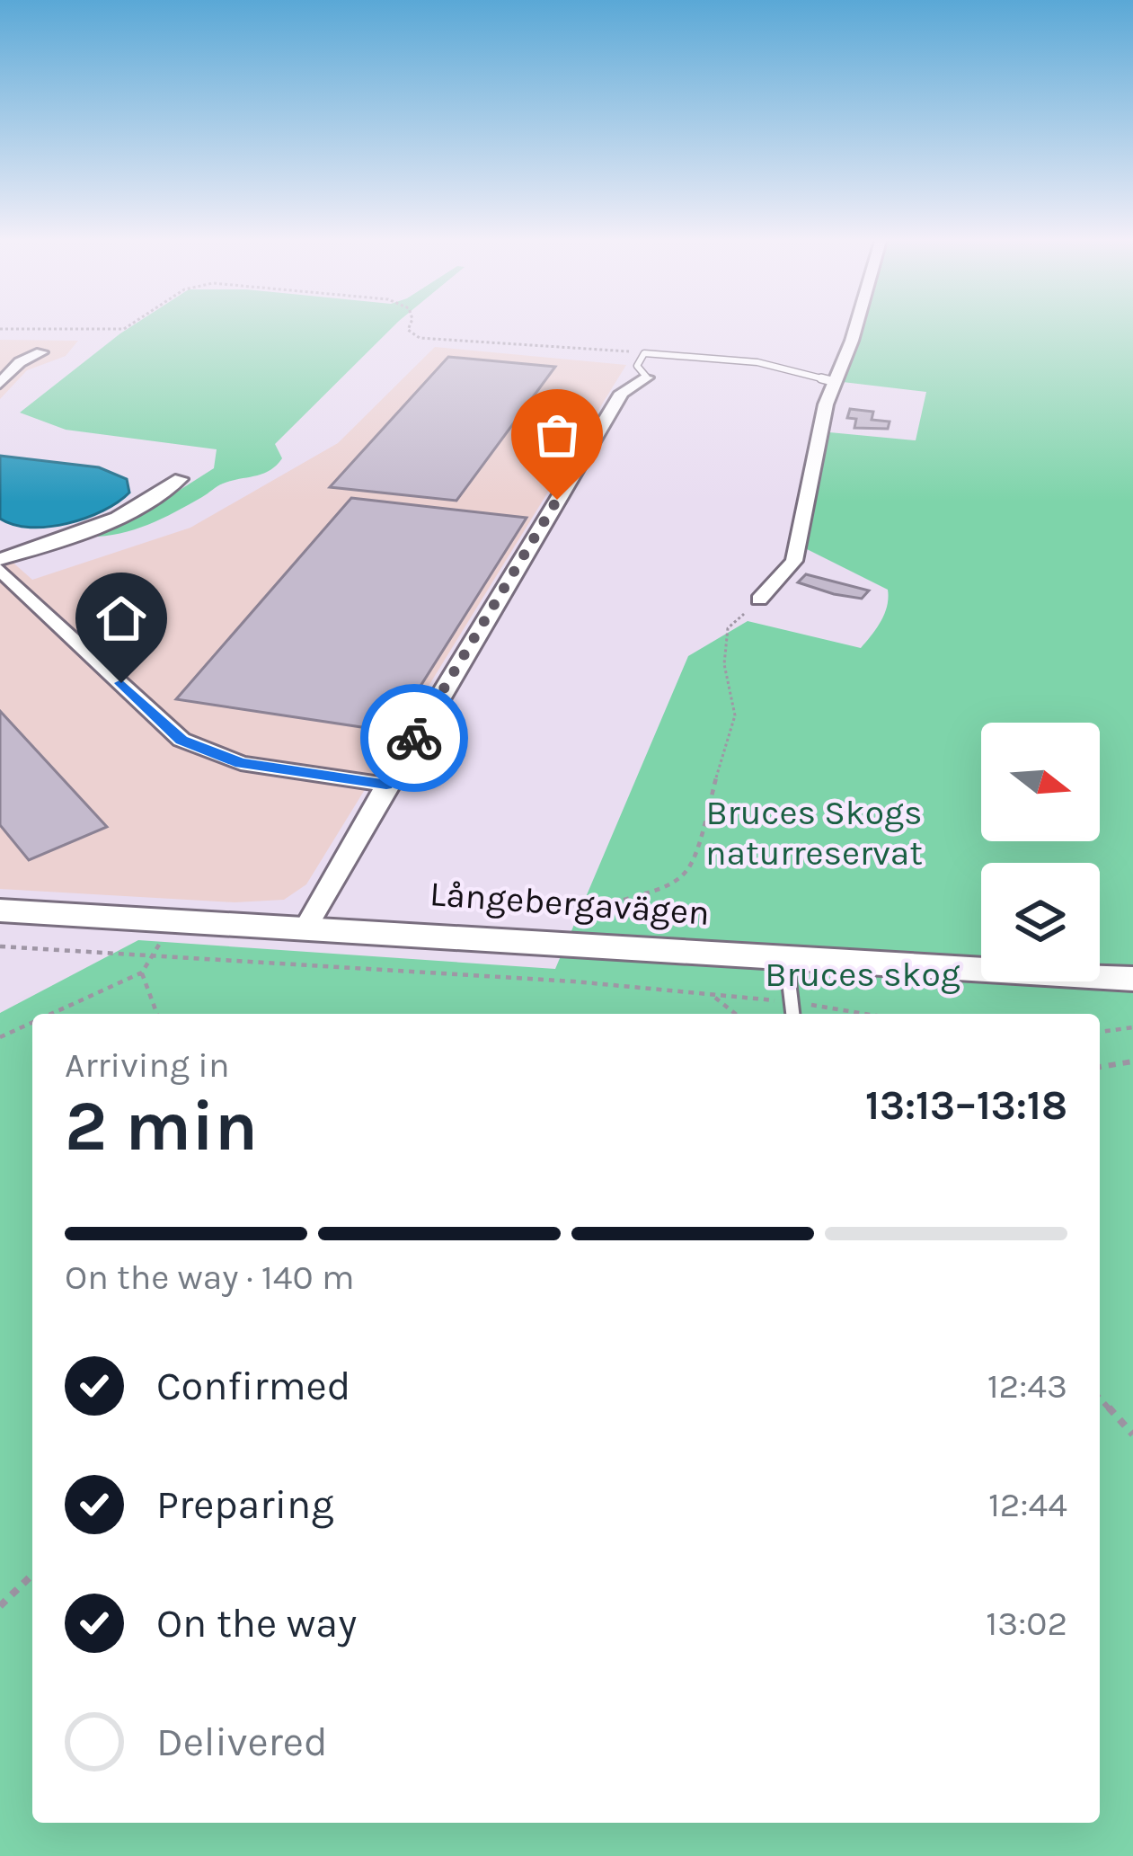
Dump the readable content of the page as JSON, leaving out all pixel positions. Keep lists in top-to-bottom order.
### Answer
{
  "streets": {
    "street": ["Långebergavägen"]
  },
  "parks": ["Bruces Skogs naturreservat", "Bruces skog"],
  "north": "right",
  "page": {
    "heading": ["2 min", "Arriving in", "13:13–13:18"],
    "bar": "On the way · 140 m",
    "list": [
      ["Confirmed", "12:43"],
      ["Preparing", "12:44"],
      ["On the way", "13:02"],
      "Delivered"
    ]
  }
}
